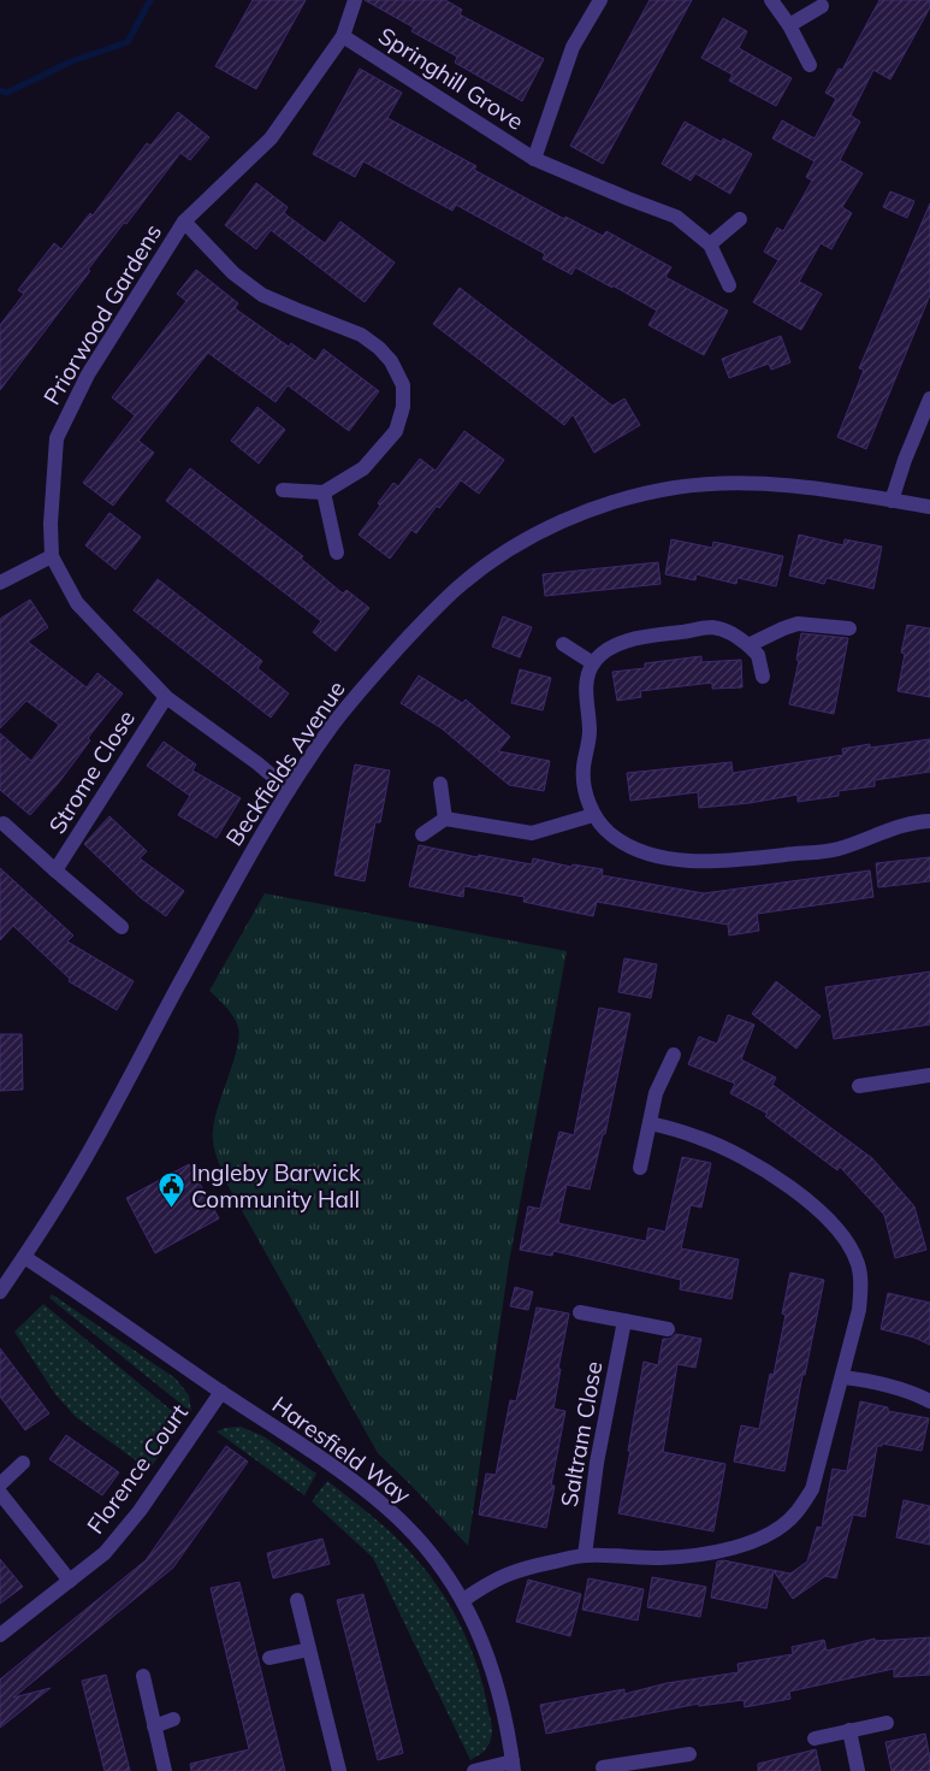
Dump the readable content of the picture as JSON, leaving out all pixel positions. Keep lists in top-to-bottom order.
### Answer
{
  "streets": {
    "street": [
      "Springhill Grove",
      "Priorwood Gardens",
      "Beckfields Avenue",
      "Strome Close",
      "Saltram Close",
      "Haresfield Way",
      "Florence Court"
    ]
  },
  "crossings": [
    ["Springhill Grove", "Priorwood Gardens"],
    ["Priorwood Gardens", "Beckfields Avenue"],
    ["Priorwood Gardens", "Strome Close"],
    ["Beckfields Avenue", "Haresfield Way"],
    ["Haresfield Way", "Florence Court"]
  ],
  "places": {
    "public building": ["Ingleby Barwick Community Hall"]
  }
}
